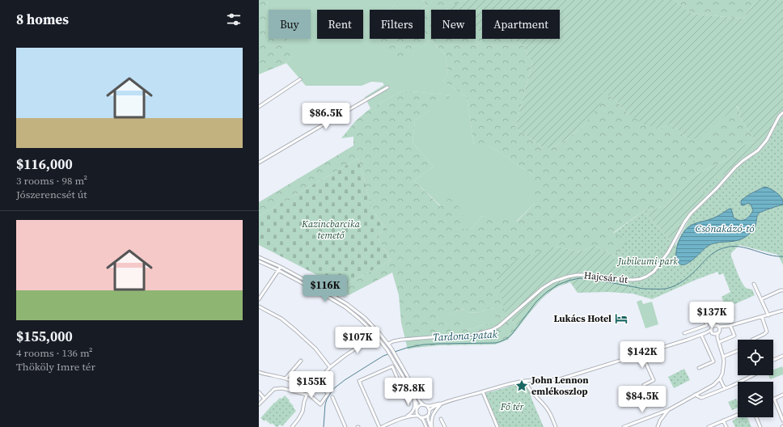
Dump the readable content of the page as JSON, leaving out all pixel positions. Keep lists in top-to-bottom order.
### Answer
{
  "streets": {
    "street": ["Hajcsár út"]
  },
  "water": ["Csónakázó-tó", "Tardona-patak"],
  "parks": ["Kazincbarcika temető", "Jubileumi park", "Fő tér"],
  "places": {
    "hotel": ["Lukács Hotel"],
    "place": ["John Lennon emlékoszlop"]
  },
  "page": {
    "heading": "8 homes",
    "chip": [
      "Buy",
      "Rent",
      "Filters",
      "New",
      "Apartment"
    ],
    "list": [
      {
        "name": "$116,000",
        "note": "3 rooms · 98 m² · Jószerencsét út"
      },
      {
        "name": "$155,000",
        "note": "4 rooms · 136 m² · Thököly Imre tér"
      }
    ],
    "price": [
      "$86.5K",
      "$116K",
      "$137K",
      "$107K",
      "$142K",
      "$155K",
      "$78.8K",
      "$84.5K"
    ]
  }
}
